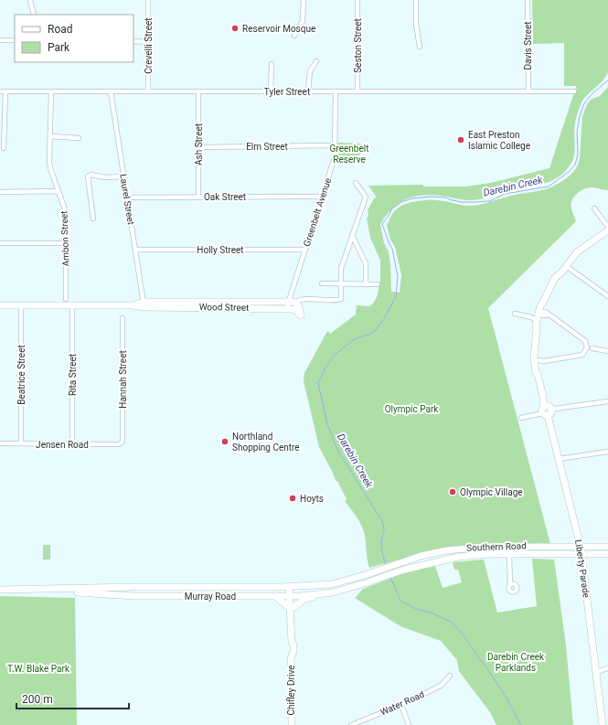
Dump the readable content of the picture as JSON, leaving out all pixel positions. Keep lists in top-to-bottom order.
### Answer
{
  "streets": {
    "main road": [
      "Wood Street",
      "Southern Road",
      "Liberty Parade",
      "Murray Road",
      "Chifley Drive"
    ],
    "street": [
      "Crevelli Street",
      "Seston Street",
      "Davis Street",
      "Tyler Street",
      "Ash Street",
      "Elm Street",
      "Oak Street",
      "Laurel Street",
      "Greenbelt Avenue",
      "Ambon Street",
      "Holly Street",
      "Beatrice Street",
      "Rita Street",
      "Hannah Street",
      "Jensen Road",
      "Water Road"
    ]
  },
  "crossings": [
    ["Crevelli Street", "Tyler Street"],
    ["Seston Street", "Tyler Street"],
    ["Davis Street", "Tyler Street"],
    ["Tyler Street", "Ash Street"],
    ["Tyler Street", "Laurel Street"],
    ["Tyler Street", "Greenbelt Avenue"],
    ["Tyler Street", "Ambon Street"],
    ["Ash Street", "Elm Street"],
    ["Ash Street", "Oak Street"],
    ["Elm Street", "Greenbelt Avenue"],
    ["Oak Street", "Laurel Street"],
    ["Oak Street", "Greenbelt Avenue"],
    ["Laurel Street", "Holly Street"],
    ["Laurel Street", "Wood Street"],
    ["Greenbelt Avenue", "Holly Street"],
    ["Greenbelt Avenue", "Wood Street"],
    ["Wood Street", "Beatrice Street"],
    ["Wood Street", "Rita Street"],
    ["Beatrice Street", "Jensen Road"],
    ["Rita Street", "Jensen Road"],
    ["Hannah Street", "Jensen Road"],
    ["Southern Road", "Liberty Parade"],
    ["Southern Road", "Murray Road"],
    ["Murray Road", "Chifley Drive"]
  ],
  "water": ["Darebin Creek"],
  "parks": [
    "Greenbelt Reserve",
    "Olympic Park",
    "Darebin Creek Parklands",
    "T.W. Blake Park"
  ],
  "places": [
    "Reservoir Mosque",
    "East Preston Islamic College",
    "Northland Shopping Centre",
    "Olympic Village",
    "Hoyts"
  ],
  "legend": ["Road", "Park"],
  "scale_bar": "200 m"
}
